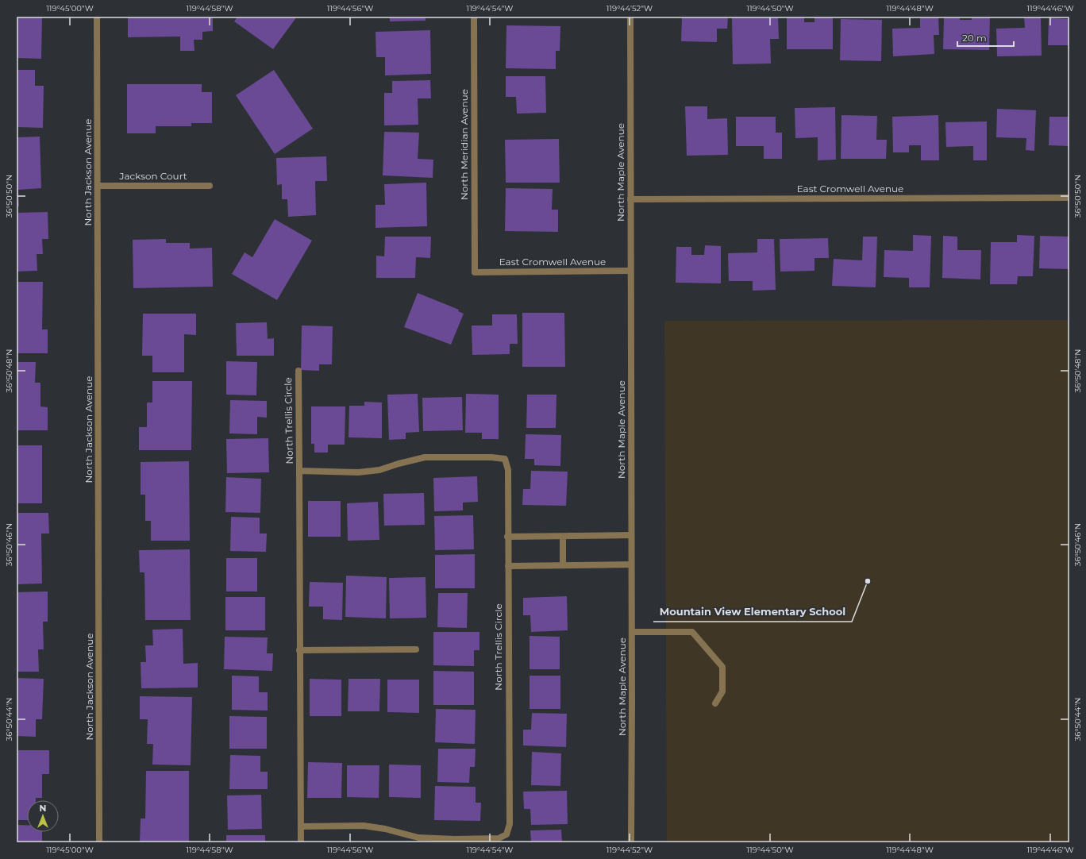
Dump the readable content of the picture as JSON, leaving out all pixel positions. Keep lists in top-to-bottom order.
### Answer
{
  "streets": {
    "street": [
      "North Meridian Avenue",
      "North Jackson Avenue",
      "North Maple Avenue",
      "Jackson Court",
      "East Cromwell Avenue",
      "North Trellis Circle"
    ]
  },
  "crossings": [
    ["North Meridian Avenue", "East Cromwell Avenue"],
    ["North Jackson Avenue", "Jackson Court"],
    ["North Maple Avenue", "East Cromwell Avenue"]
  ],
  "places": ["Mountain View Elementary School"],
  "scale_bar": "20 m",
  "north": "top",
  "coordinates": [
    "119°45'00\"W",
    "119°44'58\"W",
    "119°44'56\"W",
    "119°44'54\"W",
    "119°44'52\"W",
    "119°44'50\"W",
    "119°44'48\"W",
    "119°44'46\"W",
    "36°50'50\"N",
    "36°50'48\"N",
    "36°50'46\"N",
    "36°50'44\"N"
  ]
}
